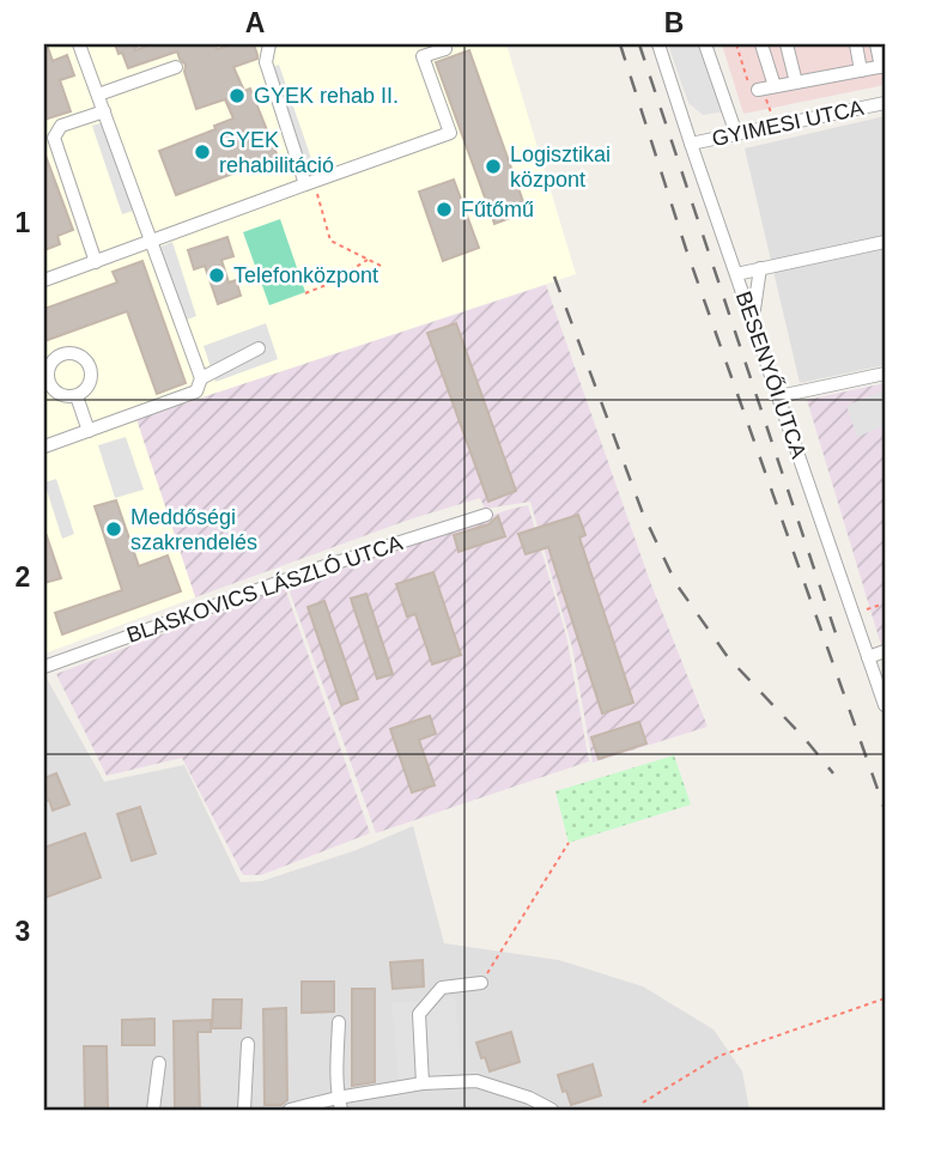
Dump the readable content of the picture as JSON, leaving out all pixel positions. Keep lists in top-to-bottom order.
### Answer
{
  "streets": {
    "street": ["GYIMESI UTCA", "BESENYŐI UTCA", "BLASKOVICS LÁSZLÓ UTCA"]
  },
  "crossings": [
    ["GYIMESI UTCA", "BESENYŐI UTCA"]
  ],
  "places": [
    "GYEK rehab II.",
    "GYEK rehabilitáció",
    "Logisztikai központ",
    "Fűtőmű",
    "Telefonközpont",
    "Meddőségi szakrendelés"
  ],
  "grid": {
    "columns": ["A", "B"],
    "rows": ["1", "2", "3"]
  }
}
